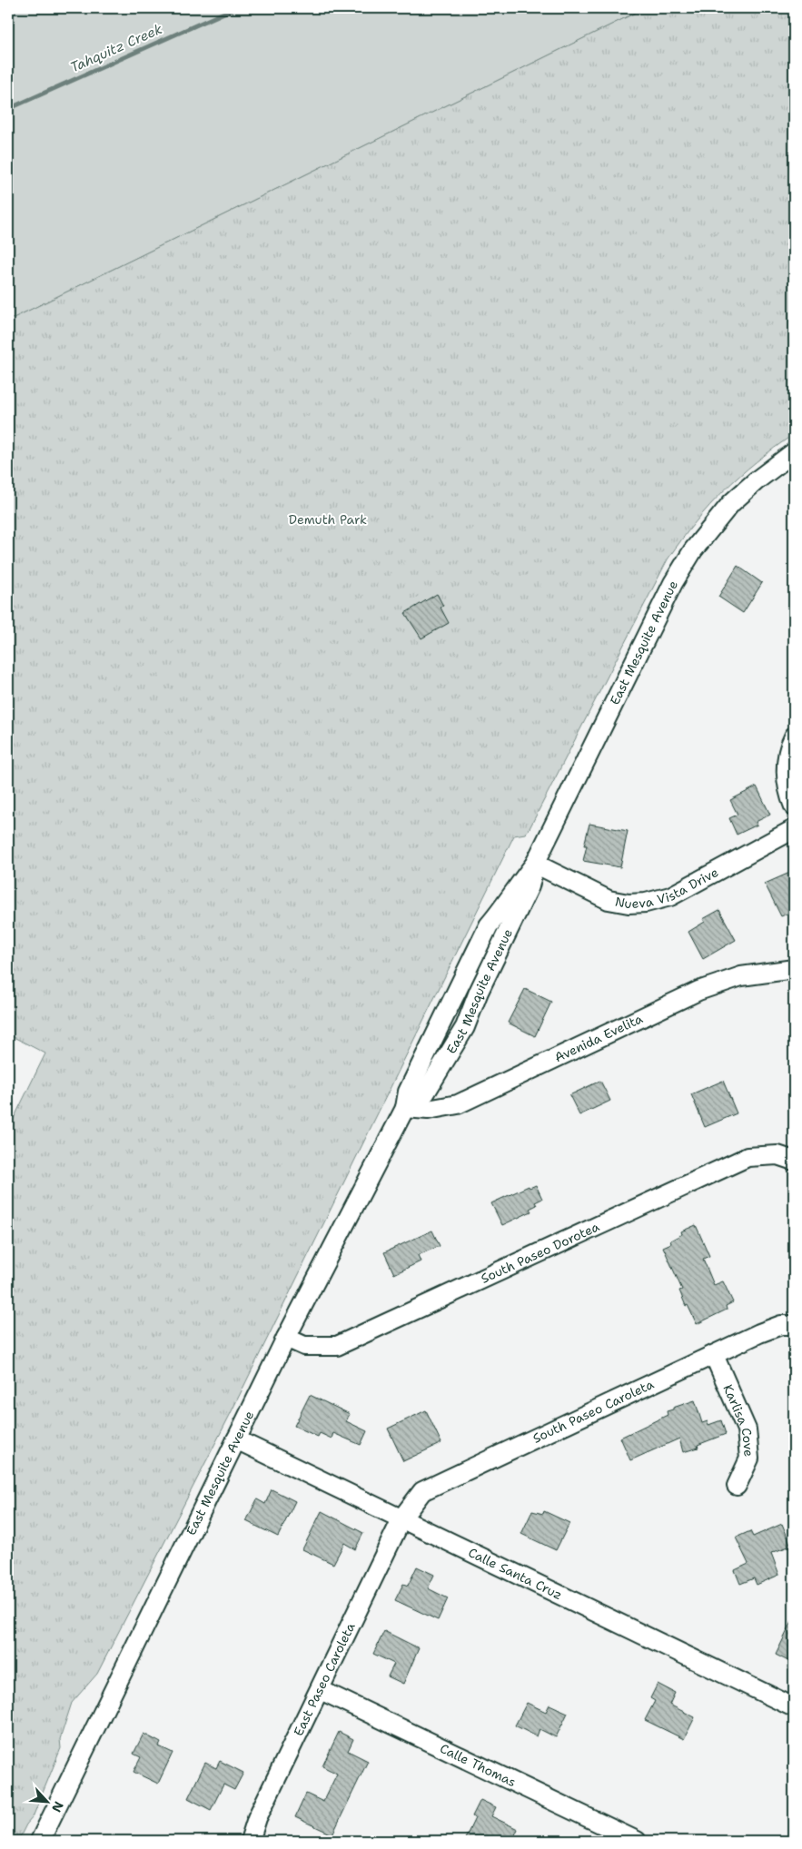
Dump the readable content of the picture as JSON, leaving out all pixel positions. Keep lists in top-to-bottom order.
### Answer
{
  "streets": {
    "street": [
      "East Mesquite Avenue",
      "Nueva Vista Drive",
      "Avenida Evelita",
      "South Paseo Dorotea",
      "South Paseo Caroleta",
      "Karlisa Cove",
      "Calle Santa Cruz",
      "East Paseo Caroleta",
      "Calle Thomas"
    ]
  },
  "crossings": [
    ["East Mesquite Avenue", "Nueva Vista Drive"],
    ["East Mesquite Avenue", "Avenida Evelita"],
    ["East Mesquite Avenue", "South Paseo Dorotea"],
    ["East Mesquite Avenue", "Calle Santa Cruz"],
    ["South Paseo Caroleta", "Karlisa Cove"],
    ["South Paseo Caroleta", "Calle Santa Cruz"],
    ["South Paseo Caroleta", "East Paseo Caroleta"],
    ["Calle Santa Cruz", "East Paseo Caroleta"],
    ["East Paseo Caroleta", "Calle Thomas"]
  ],
  "water": ["Tahquitz Creek"],
  "parks": ["Demuth Park"],
  "north": "bottom right"
}
